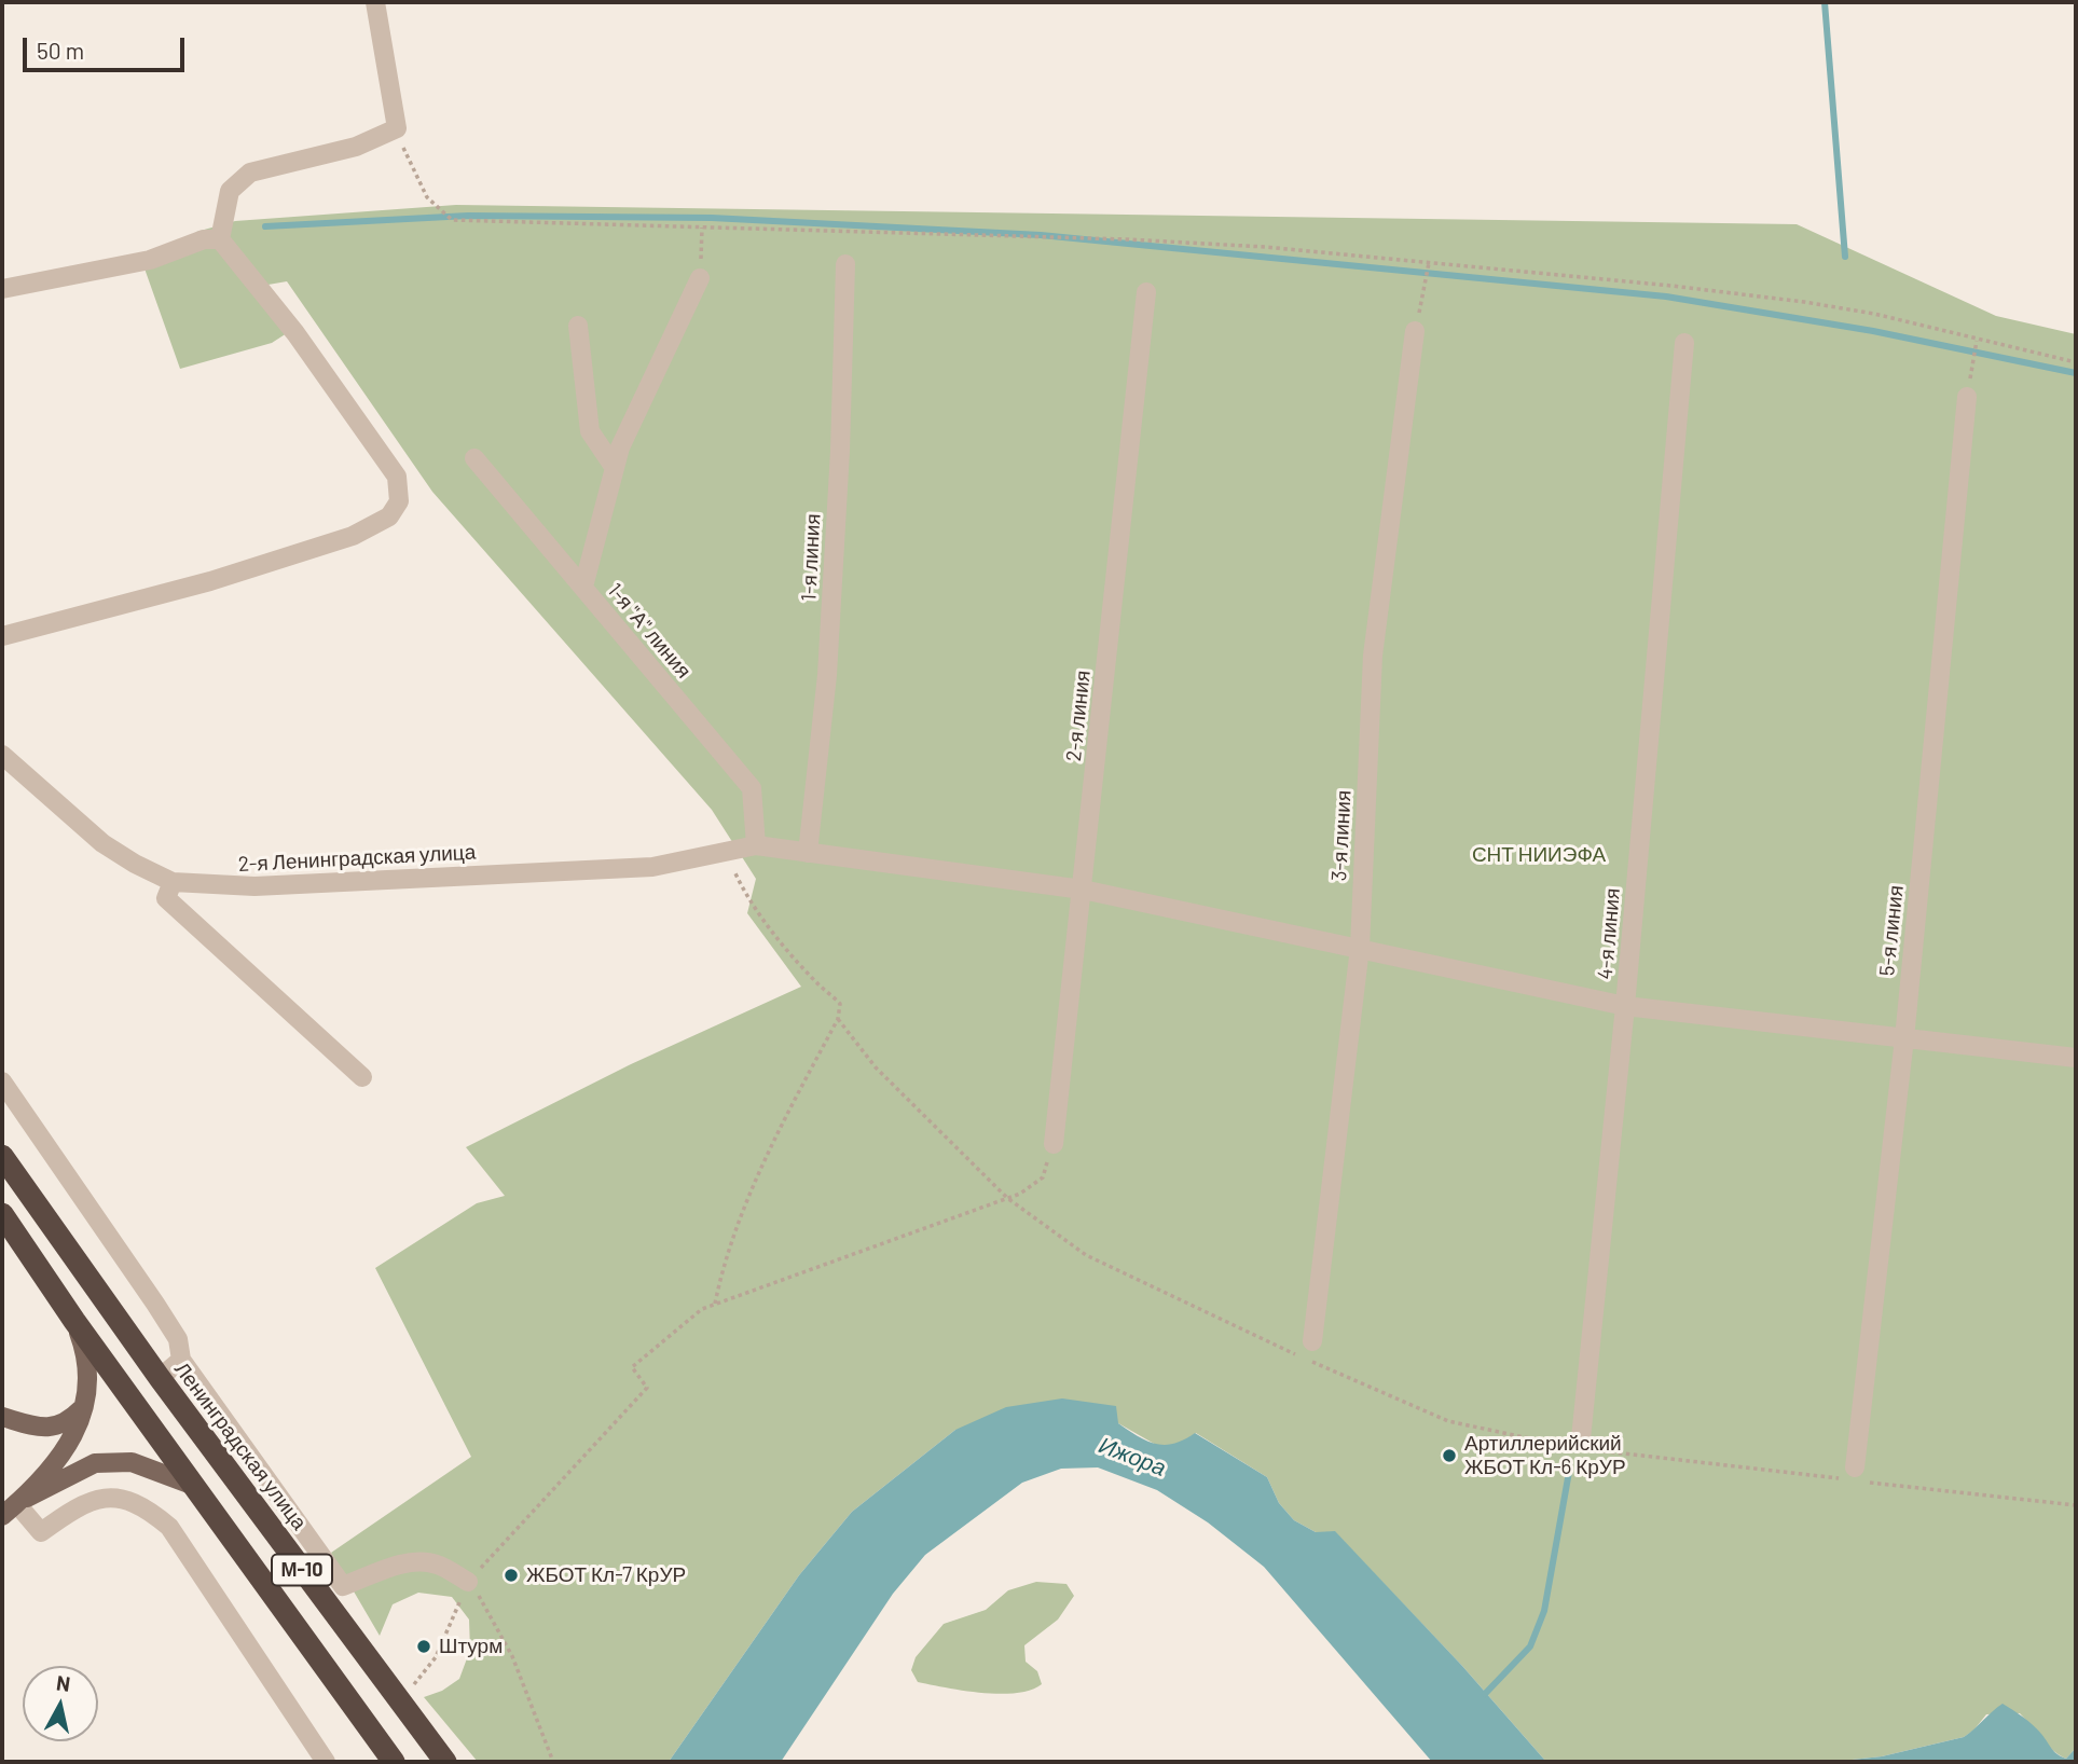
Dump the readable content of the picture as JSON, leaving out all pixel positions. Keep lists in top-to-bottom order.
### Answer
{
  "streets": {
    "highway": ["Ленинградская улица", "М-10"],
    "street": [
      "1-я линия",
      "1-я \"А\" линия",
      "2-я линия",
      "3-я линия",
      "2-я Ленинградская улица",
      "5-я линия",
      "4-я линия"
    ]
  },
  "crossings": [
    ["1-я \"А\" линия", "2-я Ленинградская улица"]
  ],
  "water": ["Ижора"],
  "parks": ["СНТ НИИЭФА"],
  "places": ["Артиллерийский ЖБОТ Кл-6 КрУР", "ЖБОТ Кл-7 КрУР", "Штурм"],
  "scale_bar": "50 m",
  "north": "top"
}
